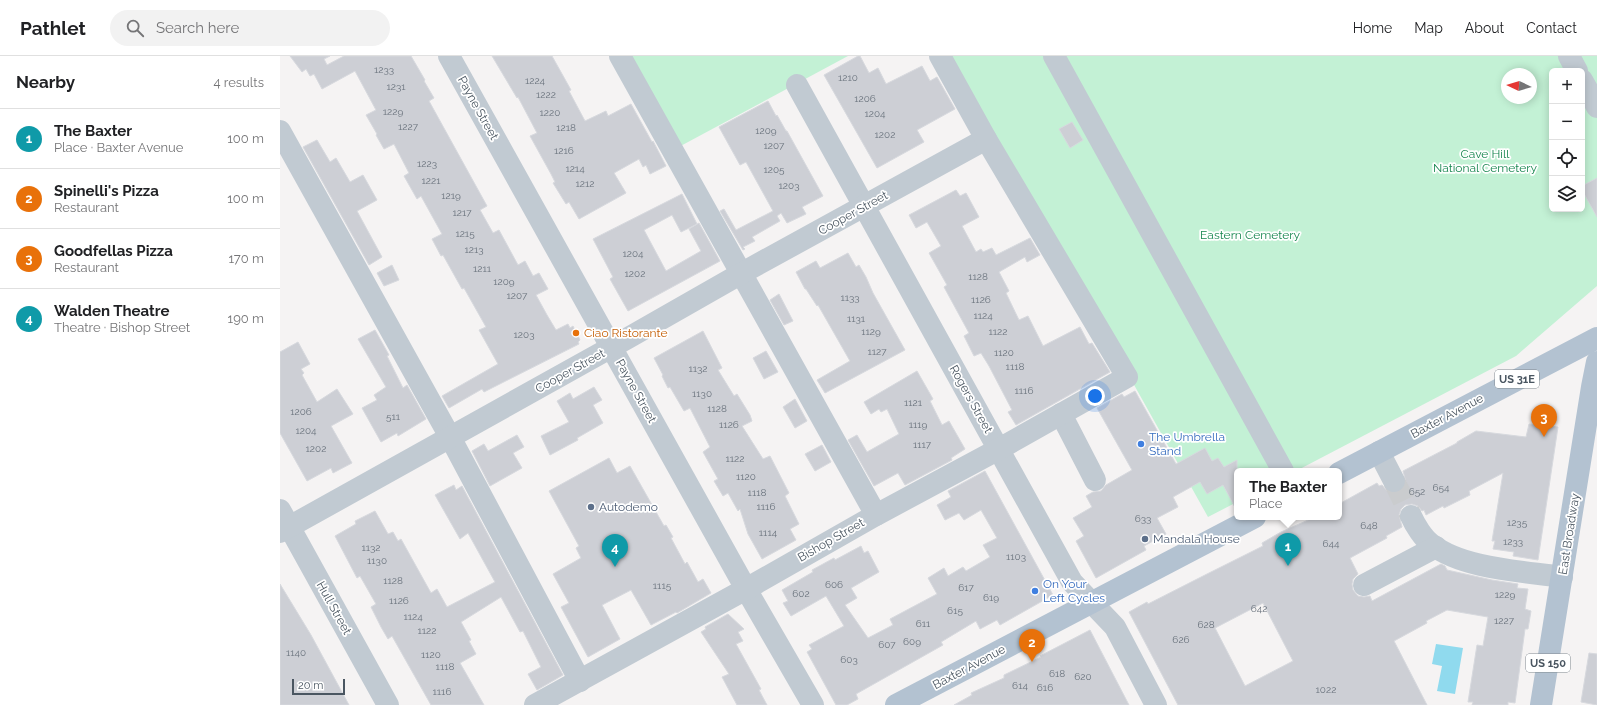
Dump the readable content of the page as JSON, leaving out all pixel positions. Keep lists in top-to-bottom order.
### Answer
{
  "streets": {
    "main road": [
      "US 31E",
      "Baxter Avenue",
      "East Broadway",
      "US 150"
    ],
    "street": [
      "Payne Street",
      "Cooper Street",
      "Rogers Street",
      "Bishop Street",
      "Hull Street"
    ]
  },
  "crossings": [
    ["Payne Street", "Cooper Street"],
    ["Payne Street", "Bishop Street"],
    ["Cooper Street", "Rogers Street"],
    ["Cooper Street", "Bishop Street"],
    ["Cooper Street", "Hull Street"],
    ["Rogers Street", "Baxter Avenue"],
    ["Rogers Street", "Bishop Street"]
  ],
  "parks": ["Cave Hill National Cemetery", "Eastern Cemetery"],
  "places": [
    "Ciao Ristorante",
    "The Umbrella Stand",
    "Autodemo",
    "Mandala House",
    "On Your Left Cycles"
  ],
  "house_numbers": [
    "1233",
    "1210",
    "1224",
    "1231",
    "1222",
    "1206",
    "1229",
    "1220",
    "1204",
    "1227",
    "1218",
    "1209",
    "1202",
    "1207",
    "1216",
    "1223",
    "1214",
    "1205",
    "1221",
    "1212",
    "1203",
    "1219",
    "1217",
    "1215",
    "1213",
    "1204",
    "1211",
    "1202",
    "1128",
    "1209",
    "1207",
    "1133",
    "1126",
    "1124",
    "1131",
    "1129",
    "1122",
    "1203",
    "1127",
    "1120",
    "1118",
    "1132",
    "1116",
    "1130",
    "1121",
    "1128",
    "1206",
    "511",
    "1126",
    "1119",
    "1204",
    "1117",
    "1202",
    "1122",
    "1120",
    "654",
    "652",
    "1118",
    "1116",
    "633",
    "1235",
    "648",
    "1114",
    "1233",
    "644",
    "1132",
    "1103",
    "1130",
    "1128",
    "606",
    "1115",
    "617",
    "602",
    "1229",
    "619",
    "1126",
    "642",
    "615",
    "1124",
    "1227",
    "611",
    "628",
    "1122",
    "626",
    "609",
    "607",
    "1140",
    "1120",
    "603",
    "1118",
    "618",
    "620",
    "614",
    "616",
    "1022",
    "1116"
  ],
  "scale_bar": "20 m",
  "north": "left",
  "page": {
    "header": "Pathlet",
    "search": "Search here",
    "nav": [
      "Home",
      "Map",
      "About",
      "Contact"
    ],
    "heading": ["Nearby", "4 results"],
    "map_buttons": ["+", "−"],
    "list": [
      {
        "mark": "1",
        "name": "The Baxter",
        "note": "Place · Baxter Avenue",
        "value": "100 m"
      },
      {
        "mark": "2",
        "name": "Spinelli's Pizza",
        "note": "Restaurant",
        "value": "100 m"
      },
      {
        "mark": "3",
        "name": "Goodfellas Pizza",
        "note": "Restaurant",
        "value": "170 m"
      },
      {
        "mark": "4",
        "name": "Walden Theatre",
        "note": "Theatre · Bishop Street",
        "value": "190 m"
      }
    ],
    "pins": [
      "3",
      "1",
      "4",
      "2"
    ],
    "popup": ["The Baxter", "Place"],
    "scale": "20 m"
  }
}
